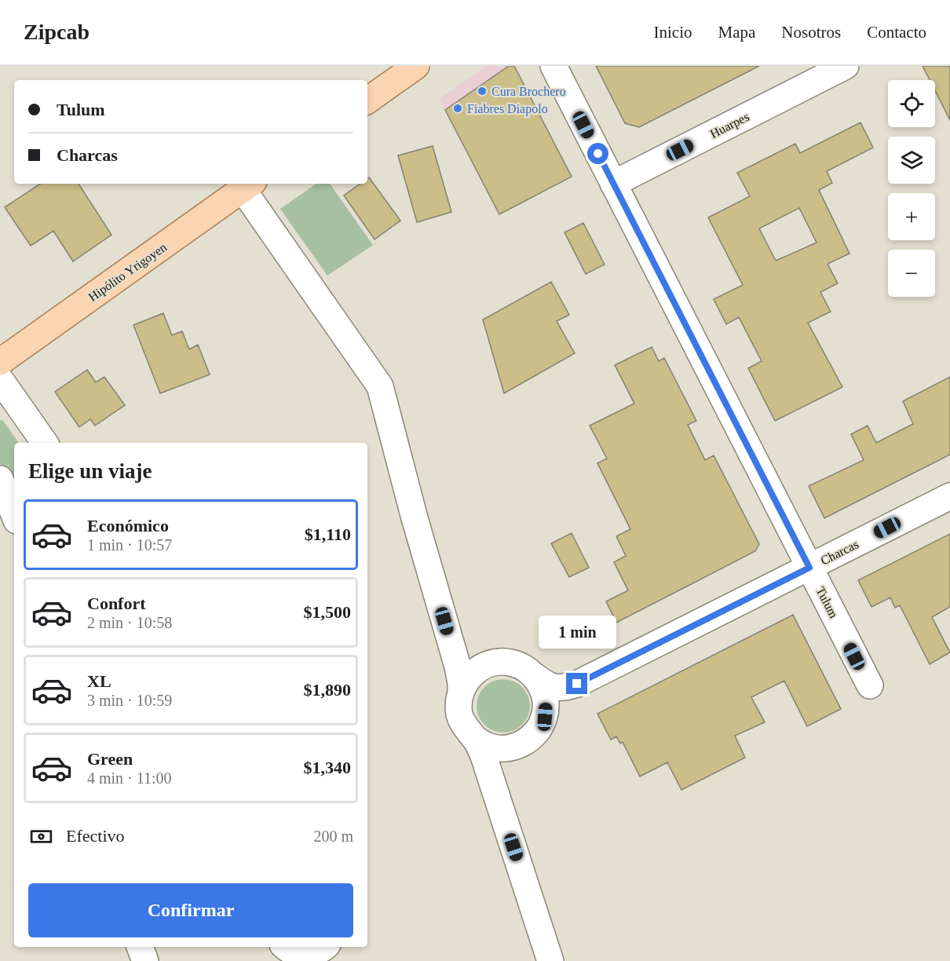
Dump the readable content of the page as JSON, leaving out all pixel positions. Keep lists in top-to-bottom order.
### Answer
{
  "streets": {
    "main road": ["Hipólito Yrigoyen"],
    "street": ["Huarpes", "Charcas", "Tulum"]
  },
  "crossings": [
    ["Huarpes", "Tulum"],
    ["Charcas", "Tulum"]
  ],
  "places": ["Cura Brochero", "Fiabres Diapolo"],
  "page": {
    "header": "Zipcab",
    "nav": [
      "Inicio",
      "Mapa",
      "Nosotros",
      "Contacto"
    ],
    "map_buttons": ["+", "−"],
    "banner": ["Tulum", "Charcas"],
    "heading": "Elige un viaje",
    "list": [
      {
        "name": "Económico",
        "note": "1 min · 10:57",
        "value": "$1,110"
      },
      {
        "name": "Confort",
        "note": "2 min · 10:58",
        "value": "$1,500"
      },
      {
        "name": "XL",
        "note": "3 min · 10:59",
        "value": "$1,890"
      },
      {
        "name": "Green",
        "note": "4 min · 11:00",
        "value": "$1,340"
      }
    ],
    "bubble": "1 min",
    "pay": ["Efectivo", "200 m"],
    "buttons": "Confirmar"
  }
}
